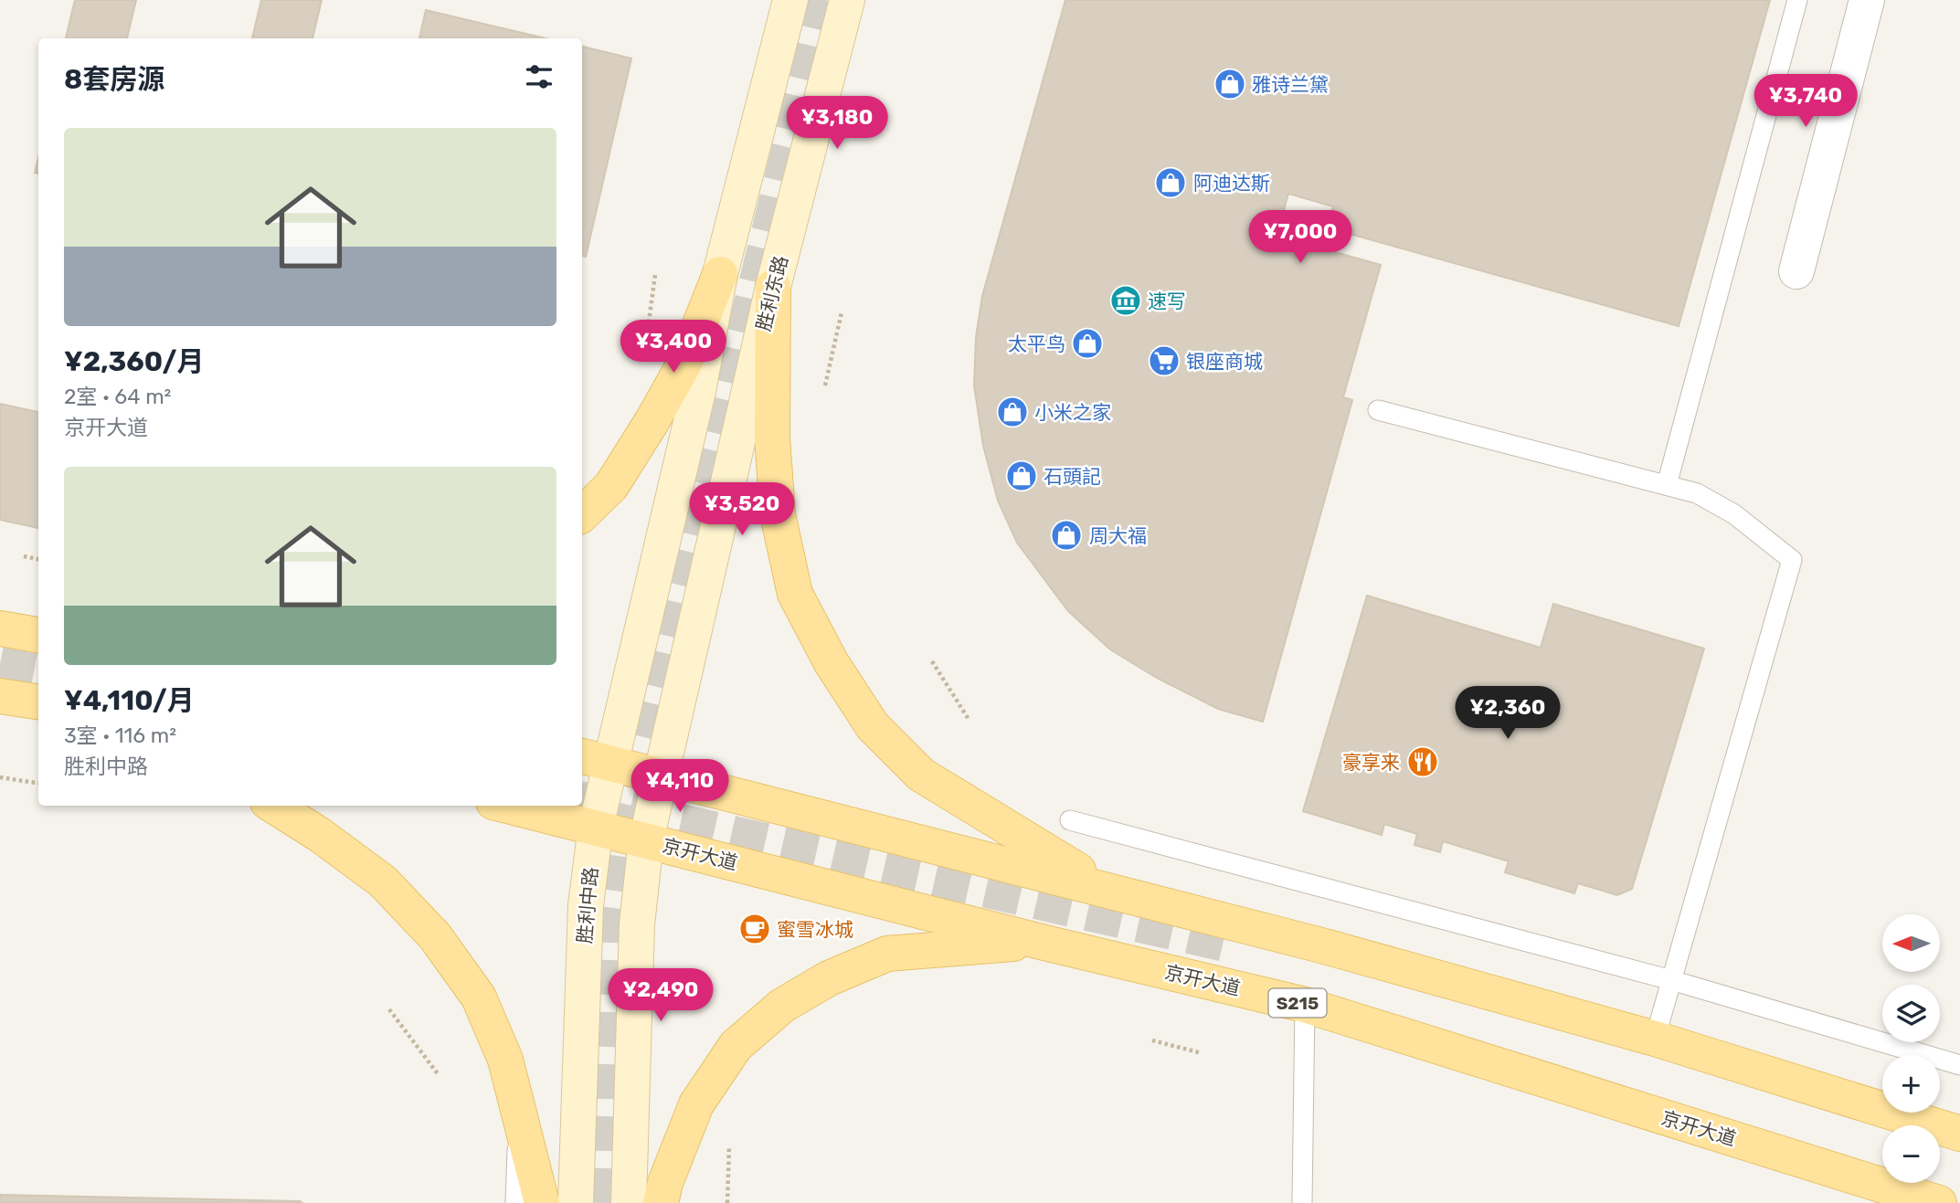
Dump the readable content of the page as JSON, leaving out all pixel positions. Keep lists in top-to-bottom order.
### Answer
{
  "streets": {
    "main road": [
      "胜利东路",
      "京开大道",
      "胜利中路",
      "S215"
    ]
  },
  "crossings": [
    ["京开大道", "胜利中路"]
  ],
  "places": {
    "shop": [
      "雅诗兰黛",
      "阿迪达斯",
      "太平鸟",
      "小米之家",
      "石頭記",
      "周大福"
    ],
    "museum": ["速写"],
    "supermarket": ["银座商城"],
    "restaurant": ["豪享来"],
    "cafe": ["蜜雪冰城"]
  },
  "north": "left",
  "page": {
    "heading": "8套房源",
    "price": [
      "¥3,740",
      "¥3,180",
      "¥7,000",
      "¥3,400",
      "¥3,520",
      "¥2,360",
      "¥4,110",
      "¥2,490"
    ],
    "list": [
      {
        "name": "¥2,360/月",
        "note": "2室 · 64 m² · 京开大道"
      },
      {
        "name": "¥4,110/月",
        "note": "3室 · 116 m² · 胜利中路"
      }
    ],
    "map_buttons": ["+", "−"]
  }
}
